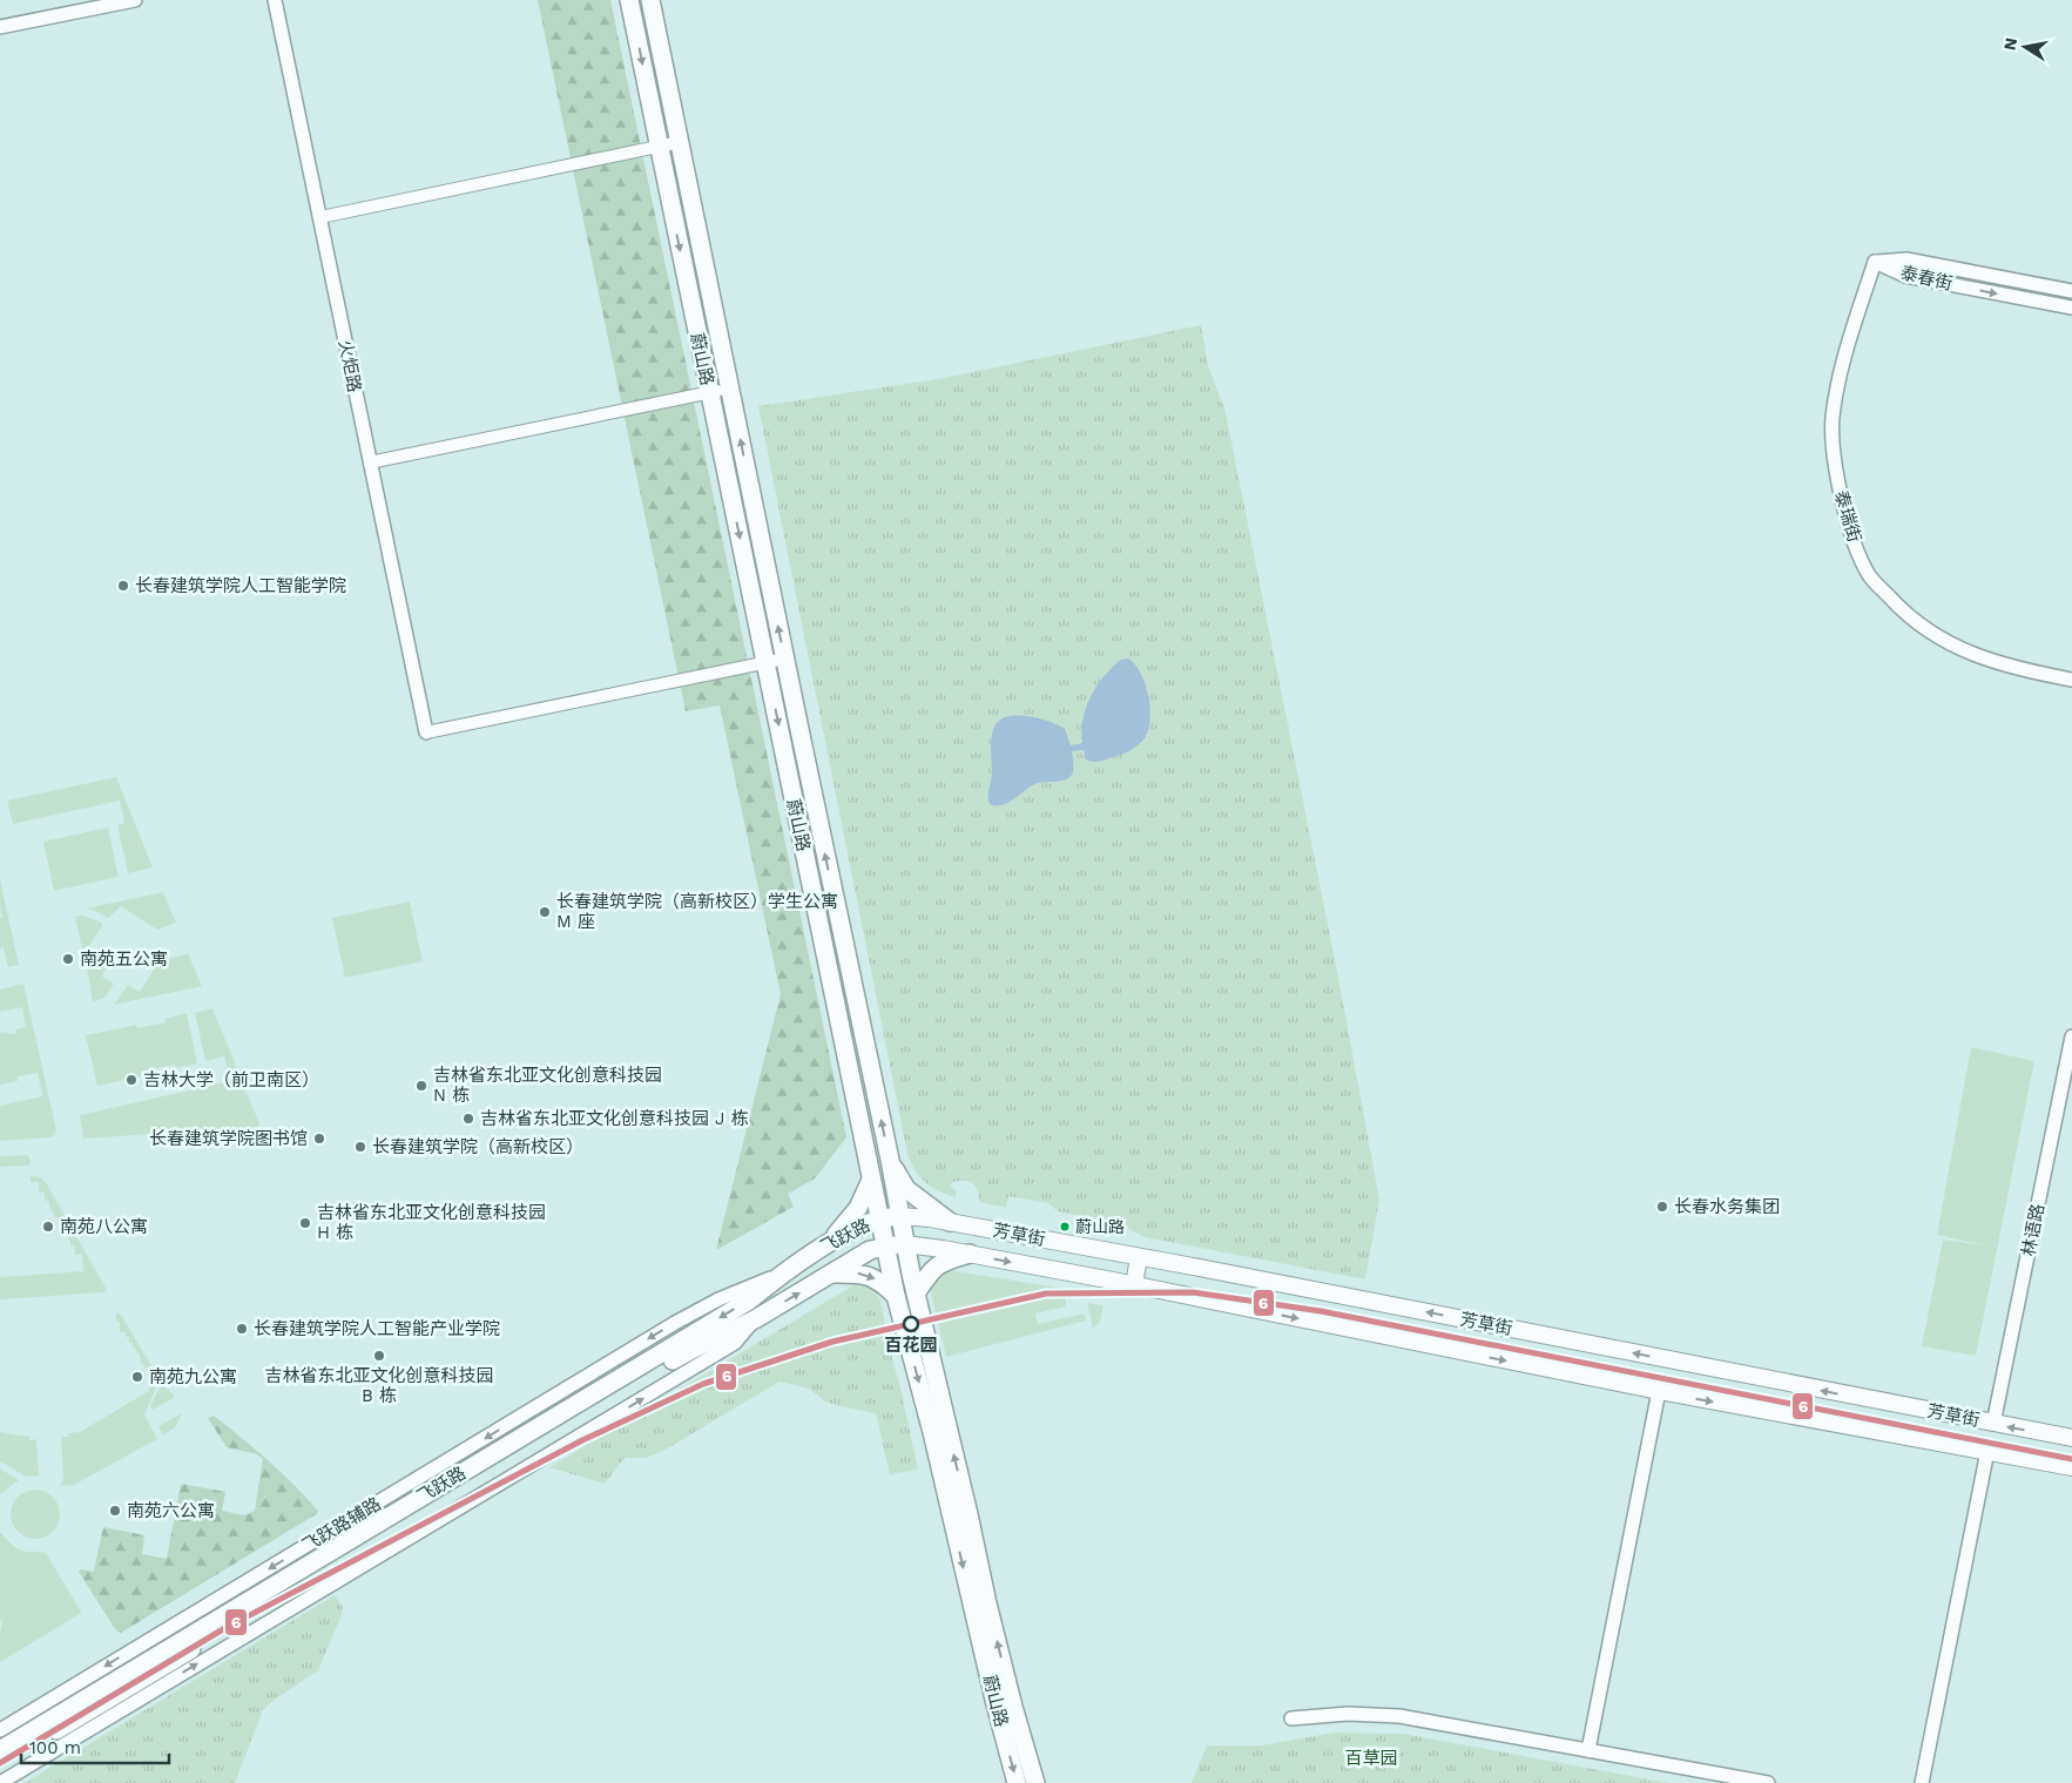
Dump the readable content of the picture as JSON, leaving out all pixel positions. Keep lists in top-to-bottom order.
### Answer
{
  "streets": {
    "main road": ["蔚山路", "芳草街", "飞跃路"],
    "street": [
      "泰春街",
      "火炬路",
      "泰瑞街",
      "林语路",
      "飞跃路辅路"
    ]
  },
  "crossings": [
    ["泰春街", "泰瑞街"],
    ["蔚山路", "芳草街"],
    ["蔚山路", "飞跃路"],
    ["林语路", "芳草街"],
    ["芳草街", "飞跃路"],
    ["飞跃路", "飞跃路辅路"]
  ],
  "parks": ["百草园"],
  "places": [
    "长春建筑学院人工智能学院",
    "长春建筑学院（高新校区）学生公寓 M 座",
    "南苑五公寓",
    "吉林大学（前卫南区）",
    "吉林省东北亚文化创意科技园 N 栋",
    "吉林省东北亚文化创意科技园 J 栋",
    "长春建筑学院图书馆",
    "长春建筑学院（高新校区）",
    "长春水务集团",
    "吉林省东北亚文化创意科技园 H 栋",
    "南苑八公寓",
    "蔚山路",
    "百花园",
    "长春建筑学院人工智能产业学院",
    "吉林省东北亚文化创意科技园 B 栋",
    "南苑九公寓",
    "南苑六公寓"
  ],
  "lines": ["transit line 6"],
  "scale_bar": "100 m",
  "north": "left"
}
